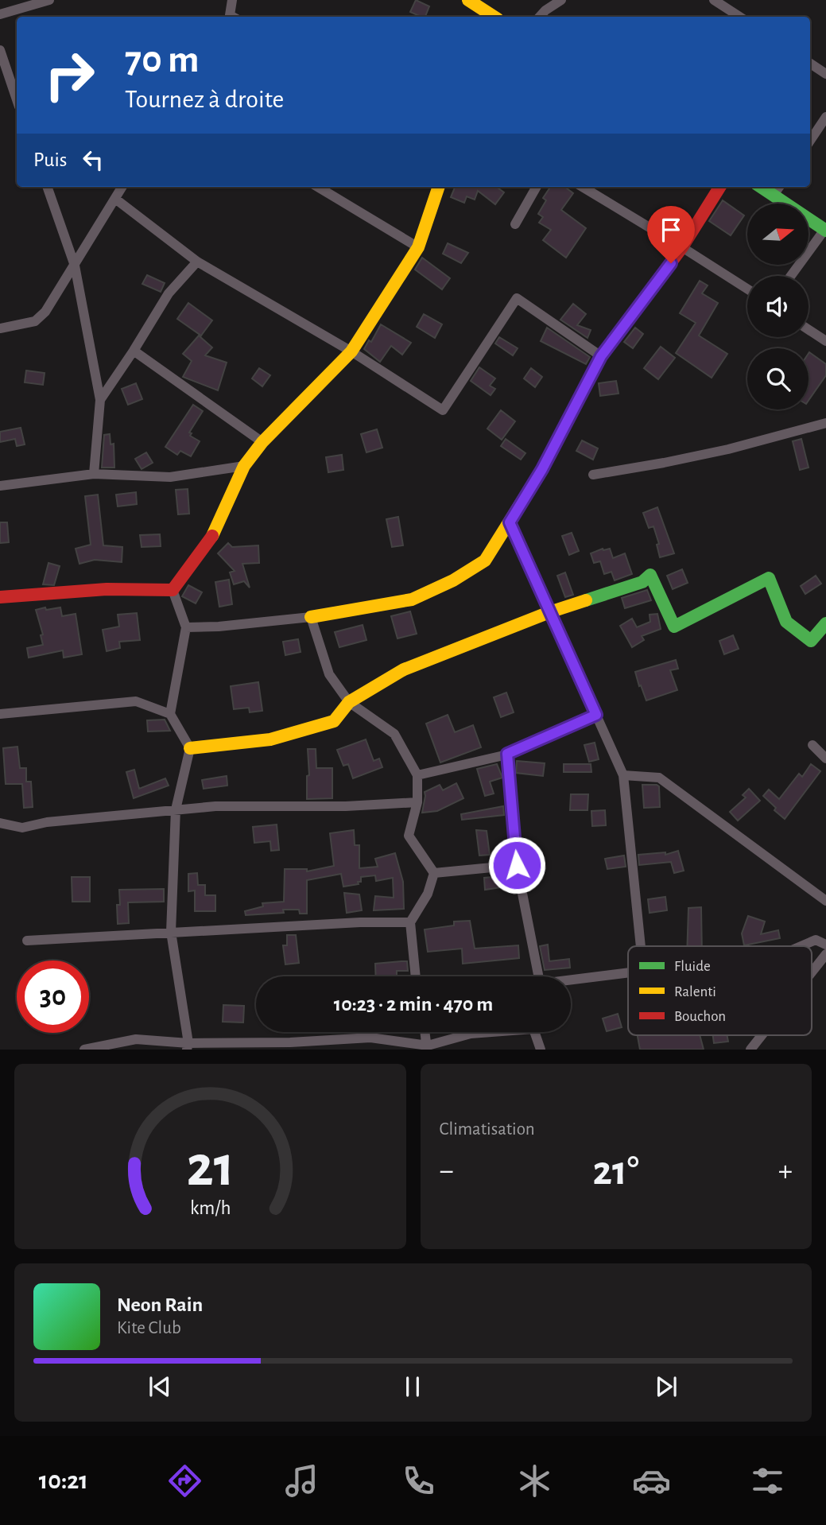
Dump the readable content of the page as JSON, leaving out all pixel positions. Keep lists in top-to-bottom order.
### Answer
{
  "legend": ["Fluide", "Ralenti", "Bouchon"],
  "north": "right",
  "page": {
    "turn": ["70 m", "Tournez à droite"],
    "then": "Puis",
    "limit": "30",
    "trip": "10:23 · 2 min · 470 m",
    "tile": "Climatisation",
    "heat": ["−", "21°", "+"],
    "song": ["Neon Rain", "Kite Club"],
    "tabs": "10:21",
    "gauge": ["21", "km/h"]
  }
}
